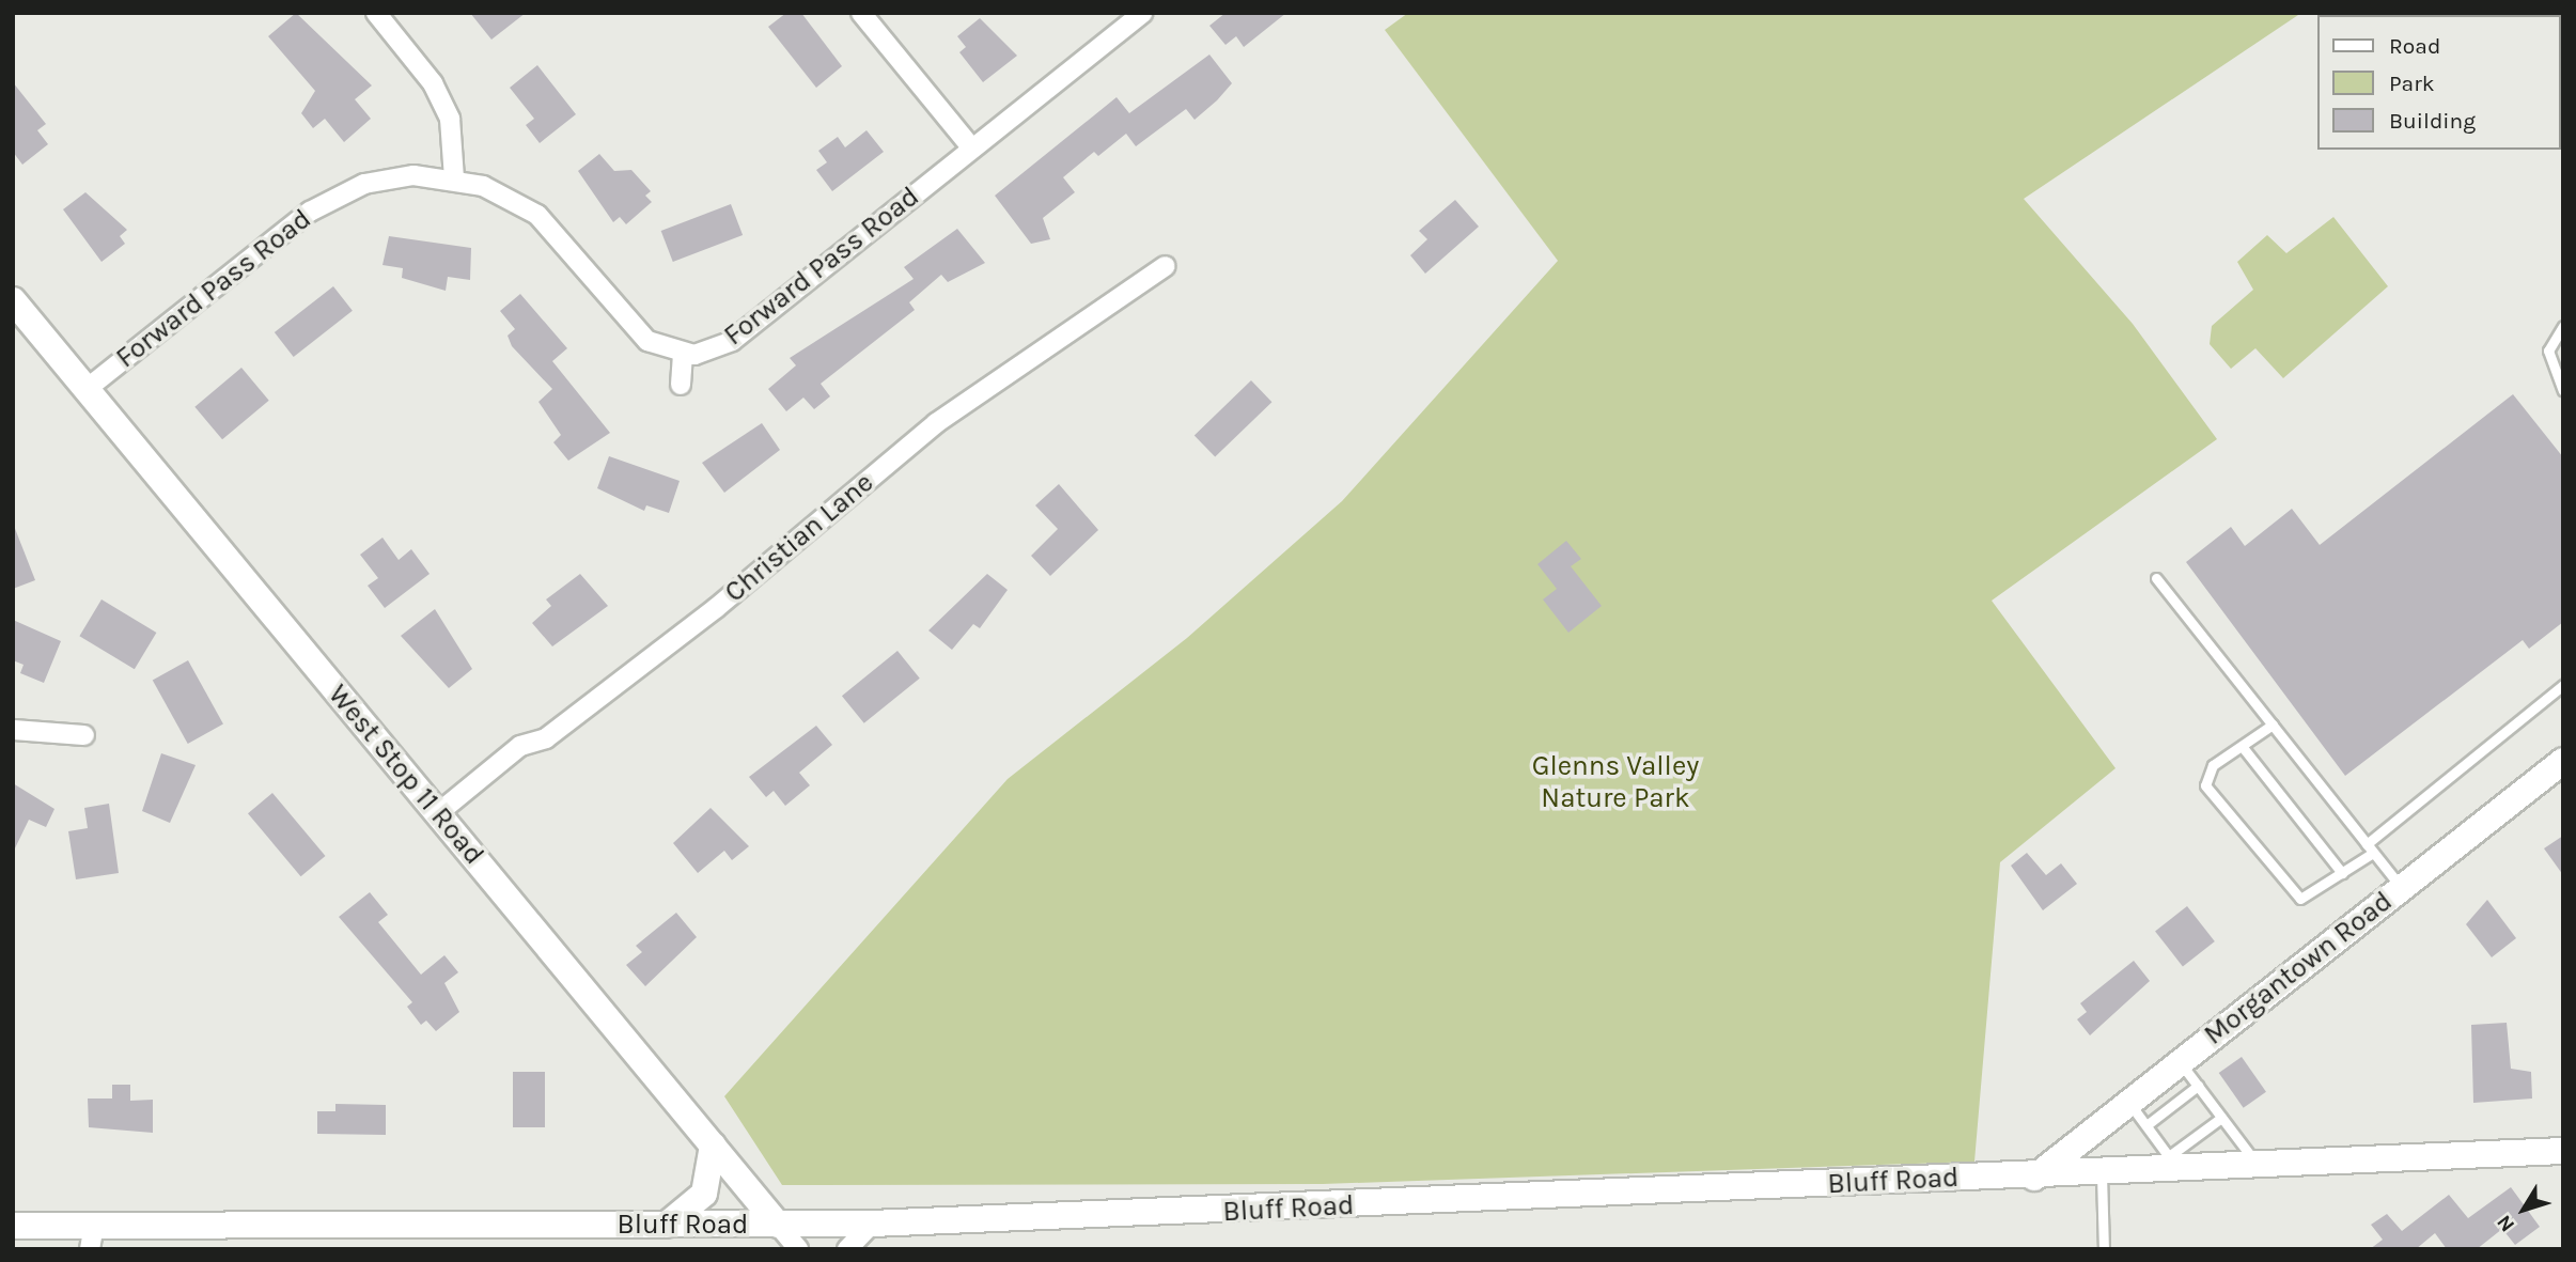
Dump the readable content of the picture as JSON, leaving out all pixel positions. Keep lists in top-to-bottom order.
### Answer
{
  "streets": {
    "main road": ["West Stop 11 Road", "Morgantown Road", "Bluff Road"],
    "street": ["Forward Pass Road", "Christian Lane"]
  },
  "crossings": [
    ["Forward Pass Road", "West Stop 11 Road"],
    ["Christian Lane", "West Stop 11 Road"],
    ["West Stop 11 Road", "Bluff Road"],
    ["Morgantown Road", "Bluff Road"]
  ],
  "parks": ["Glenns Valley Nature Park"],
  "legend": ["Road", "Park", "Building"],
  "north": "bottom left"
}
